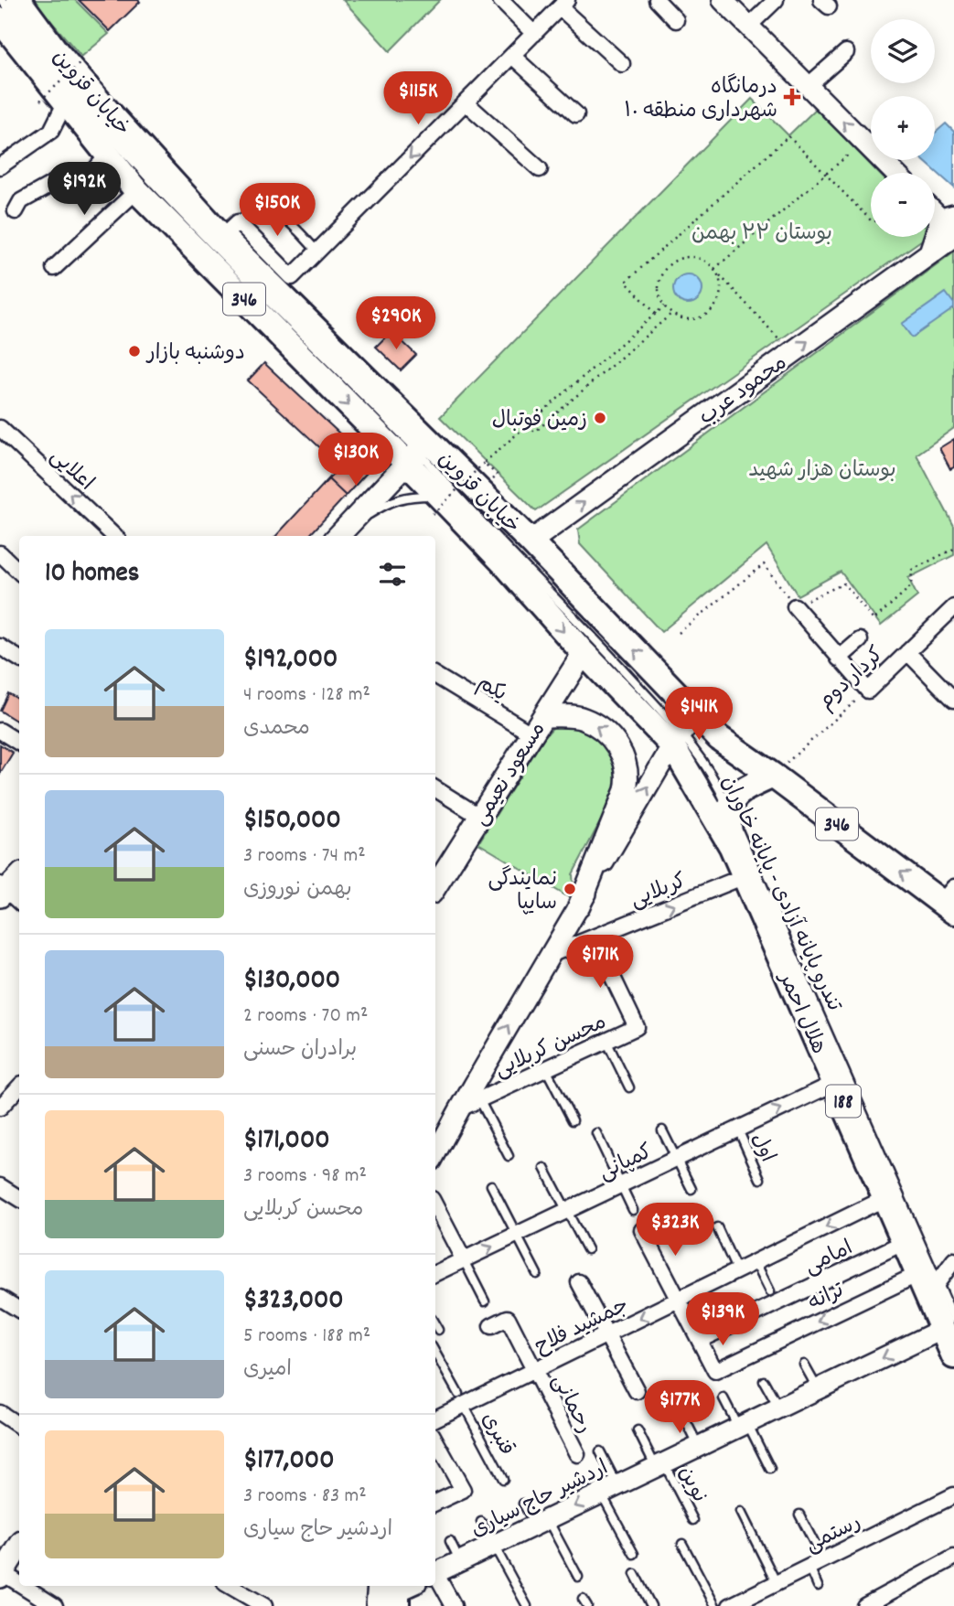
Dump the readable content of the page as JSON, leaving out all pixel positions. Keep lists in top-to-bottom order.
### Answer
{
  "streets": {
    "main road": [
      "خیابان قزوین",
      "346",
      "محمود عرب",
      "مسعود نعیمی",
      "هلال احمر",
      "188"
    ],
    "street": [
      "اعلایی",
      "کردار دوم",
      "یکم",
      "کربلایی",
      "محسن کربلایی",
      "کمپانی",
      "امامی",
      "ترانه",
      "جمشید فلاح",
      "رحمانی",
      "اردشیر حاج سیاری",
      "رستمی"
    ],
    "lane": [
      "تندرو پایانه آزادی - پایانه خاوران",
      "اول",
      "قنبری",
      "نوین"
    ]
  },
  "crossings": [
    ["خیابان قزوین", "محمود عرب"],
    ["خیابان قزوین", "کردار دوم"],
    ["خیابان قزوین", "مسعود نعیمی"],
    ["خیابان قزوین", "تندرو پایانه آزادی - پایانه خاوران"],
    ["خیابان قزوین", "هلال احمر"],
    ["یکم", "مسعود نعیمی"],
    ["کربلایی", "هلال احمر"],
    ["کربلایی", "محسن کربلایی"],
    ["تندرو پایانه آزادی - پایانه خاوران", "هلال احمر"],
    ["تندرو پایانه آزادی - پایانه خاوران", "188"],
    ["تندرو پایانه آزادی - پایانه خاوران", "ترانه"],
    ["هلال احمر", "188"],
    ["هلال احمر", "کمپانی"],
    ["هلال احمر", "امامی"],
    ["هلال احمر", "ترانه"],
    ["هلال احمر", "جمشید فلاح"],
    ["هلال احمر", "اردشیر حاج سیاری"],
    ["اول", "کمپانی"],
    ["امامی", "ترانه"],
    ["جمشید فلاح", "رحمانی"],
    ["جمشید فلاح", "قنبری"],
    ["نوین", "اردشیر حاج سیاری"]
  ],
  "one_way": [
    "محمود عرب",
    "اعلایی",
    "کربلایی",
    "کمپانی",
    "ترانه",
    "جمشید فلاح",
    "اردشیر حاج سیاری"
  ],
  "parks": ["بوستان ۲۲ بهمن", "بوستان هزار شهید"],
  "places": {
    "health": ["درمانگاه شهرداری منطقه ۱۰"],
    "other": ["دوشنبه بازار", "زمین فوتبال", "نمایندگی سایپا"]
  },
  "page": {
    "map_buttons": ["+", "−"],
    "price": [
      "$115K",
      "$192K",
      "$150K",
      "$290K",
      "$130K",
      "$141K",
      "$171K",
      "$323K",
      "$139K",
      "$177K"
    ],
    "heading": "10 homes",
    "list": [
      {
        "name": "$192,000",
        "note": "4 rooms · 128 m² · محمدی"
      },
      {
        "name": "$150,000",
        "note": "3 rooms · 74 m² · بهمن نوروزی"
      },
      {
        "name": "$130,000",
        "note": "2 rooms · 70 m² · برادران حسنی"
      },
      {
        "name": "$171,000",
        "note": "3 rooms · 98 m² · محسن کربلایی"
      },
      {
        "name": "$323,000",
        "note": "5 rooms · 188 m² · امیری"
      },
      {
        "name": "$177,000",
        "note": "3 rooms · 83 m² · اردشیر حاج سیاری"
      }
    ]
  }
}
